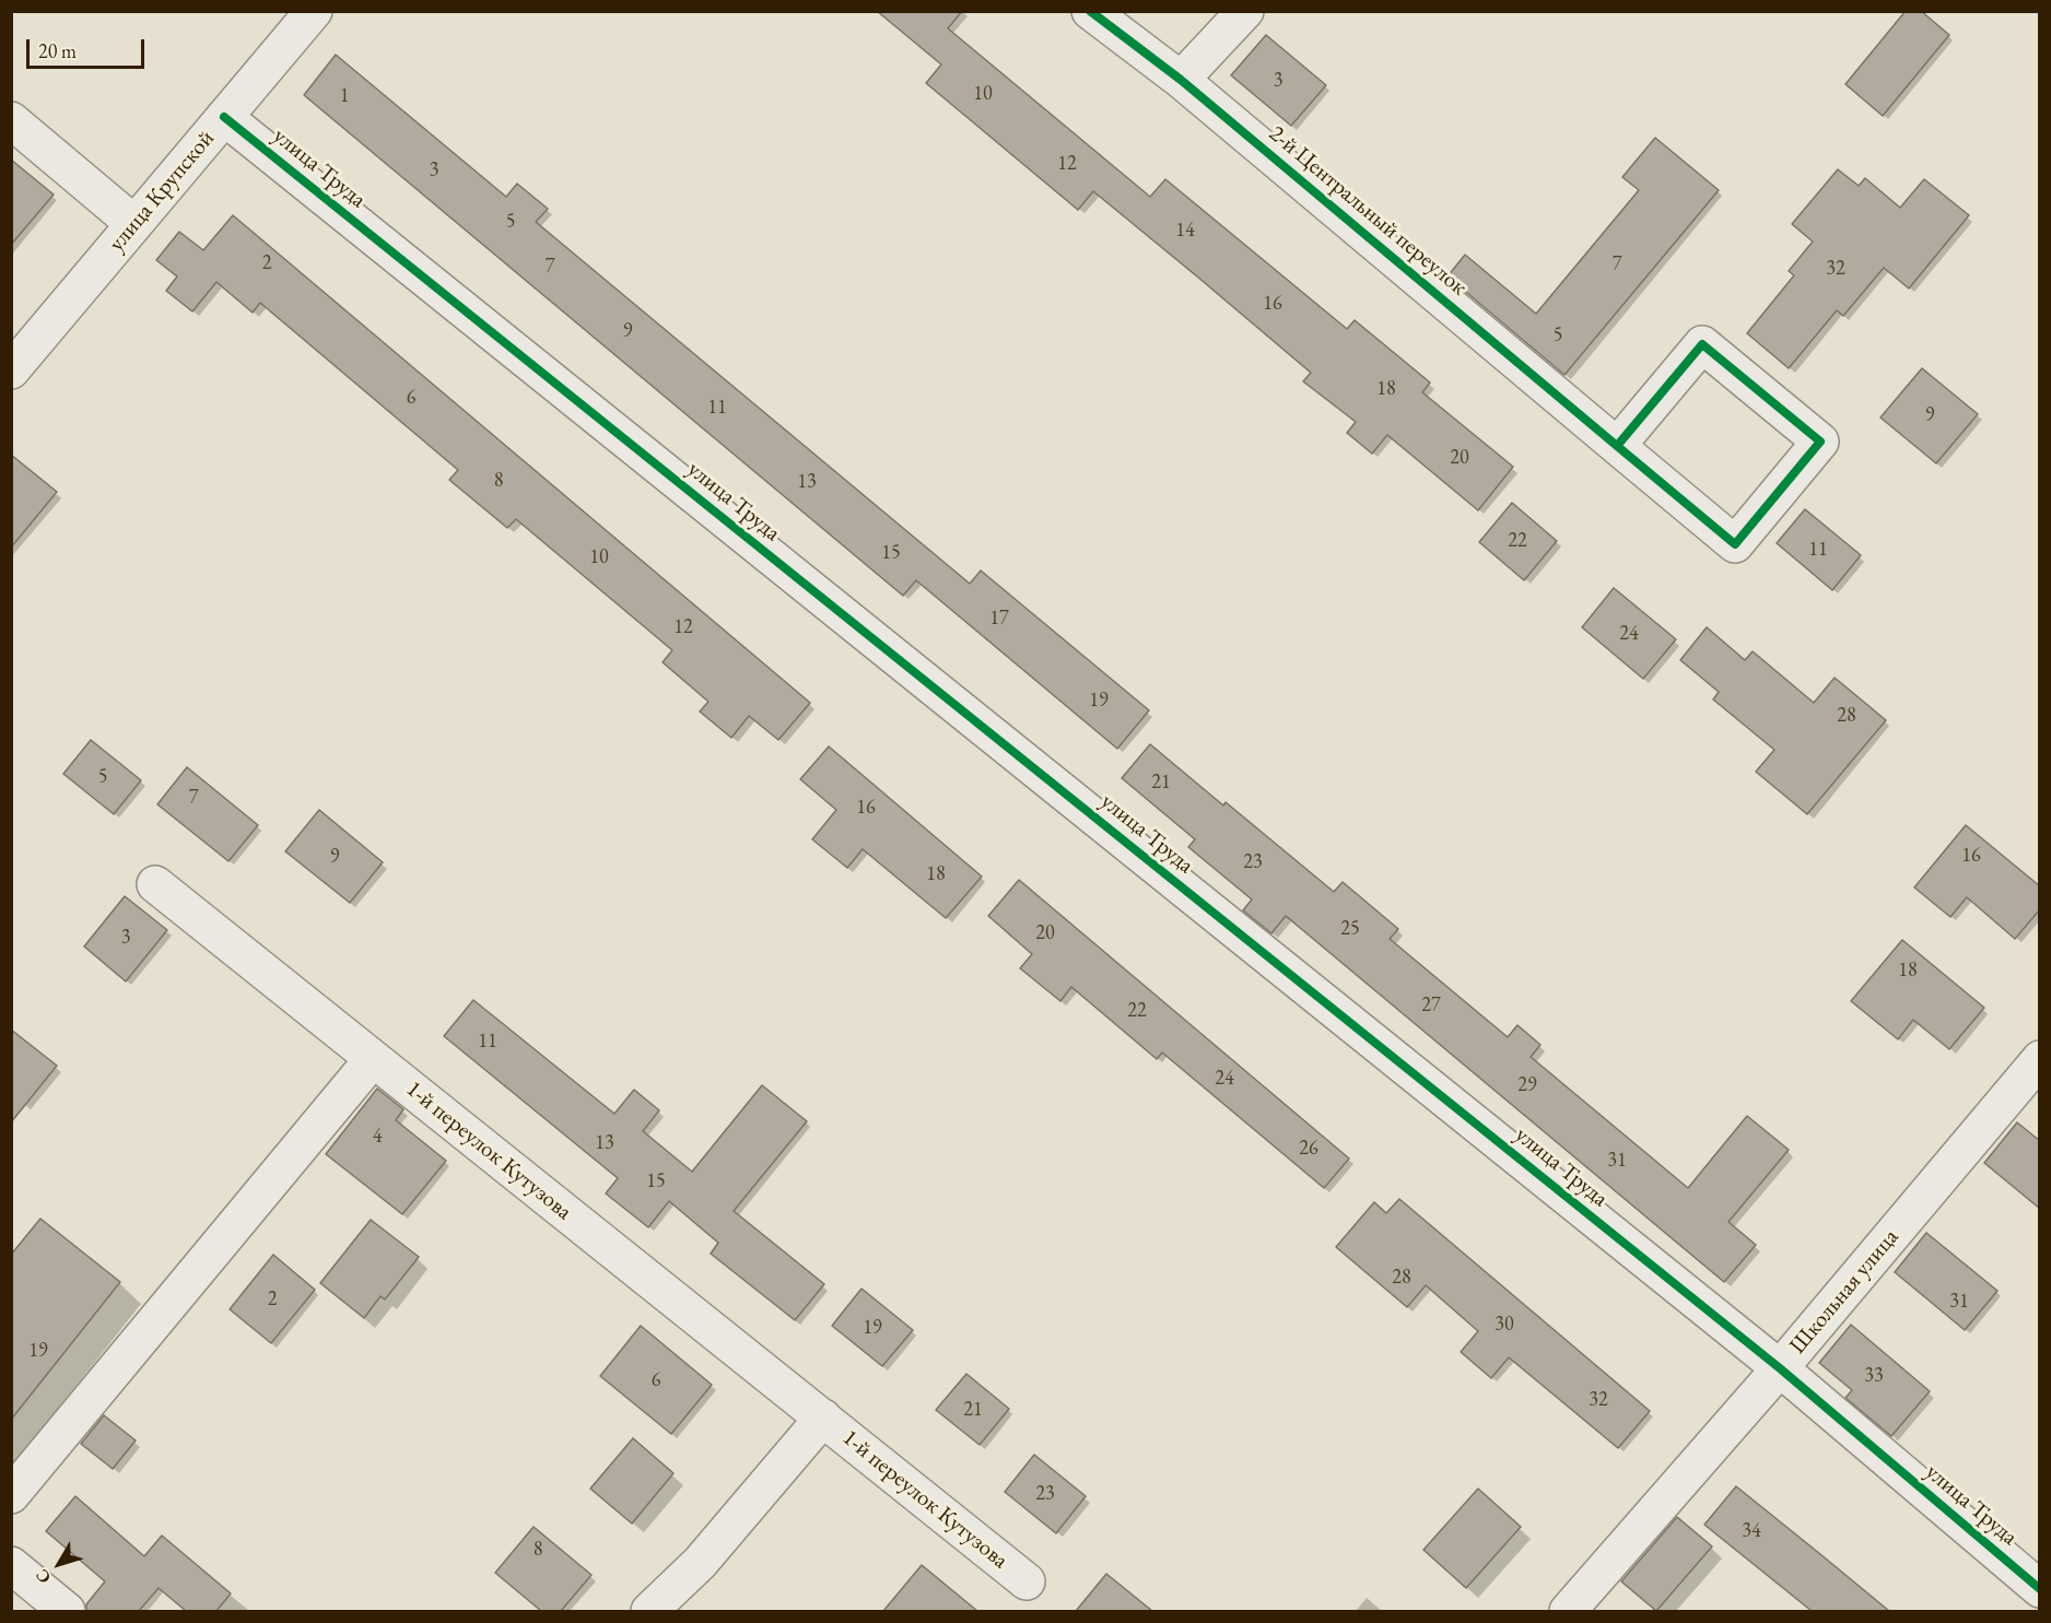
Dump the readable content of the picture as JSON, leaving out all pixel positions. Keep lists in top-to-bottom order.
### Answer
{
  "streets": {
    "street": [
      "улица Труда",
      "улица Крупской",
      "2-й Центральный переулок",
      "1-й переулок Кутузова",
      "Школьная улица"
    ]
  },
  "crossings": [
    ["улица Труда", "улица Крупской"],
    ["улица Труда", "Школьная улица"]
  ],
  "house_numbers": [
    "3",
    "10",
    "1",
    "12",
    "3",
    "5",
    "14",
    "2",
    "7",
    "7",
    "32",
    "16",
    "9",
    "5",
    "18",
    "6",
    "11",
    "9",
    "20",
    "8",
    "13",
    "22",
    "11",
    "15",
    "10",
    "17",
    "12",
    "24",
    "19",
    "28",
    "5",
    "21",
    "7",
    "16",
    "16",
    "9",
    "23",
    "18",
    "25",
    "20",
    "3",
    "18",
    "27",
    "22",
    "11",
    "24",
    "29",
    "4",
    "13",
    "26",
    "31",
    "15",
    "28",
    "2",
    "31",
    "30",
    "19",
    "19",
    "33",
    "6",
    "32",
    "21",
    "23",
    "34",
    "8"
  ],
  "scale_bar": "20 m",
  "north": "bottom left"
}
